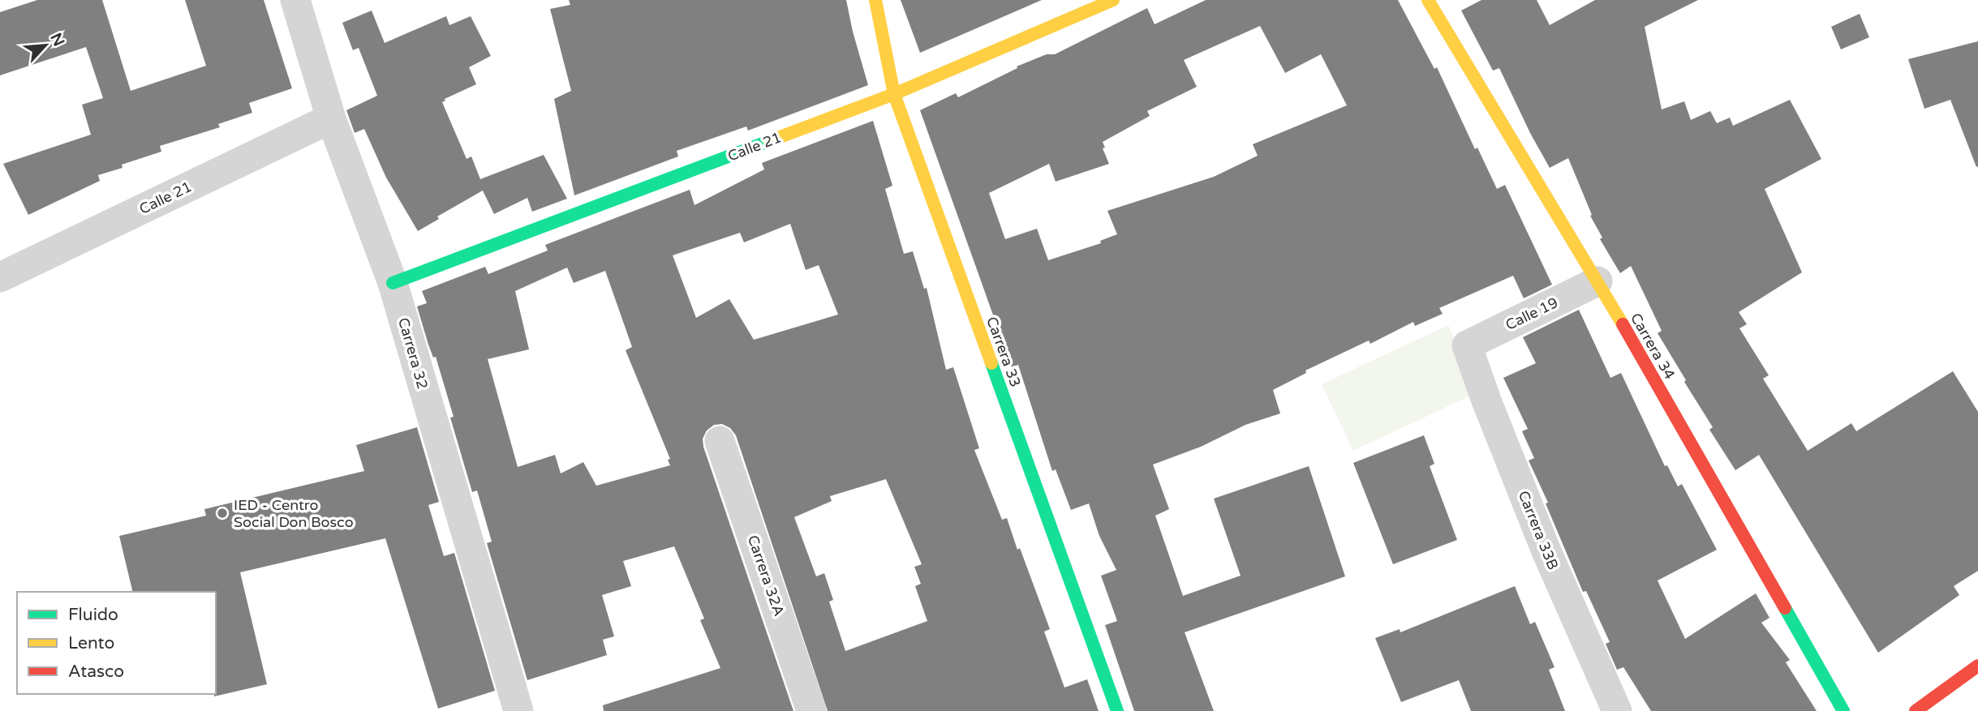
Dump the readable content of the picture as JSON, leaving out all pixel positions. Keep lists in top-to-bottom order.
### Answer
{
  "streets": {
    "street": [
      "Calle 21",
      "Calle 19",
      "Carrera 34",
      "Carrera 33",
      "Carrera 32",
      "Carrera 33B",
      "Carrera 32A"
    ]
  },
  "crossings": [
    ["Calle 21", "Carrera 33"],
    ["Calle 21", "Carrera 32"],
    ["Calle 19", "Carrera 34"],
    ["Calle 19", "Carrera 33B"]
  ],
  "places": ["IED - Centro Social Don Bosco"],
  "legend": ["Fluido", "Lento", "Atasco"],
  "north": "top right"
}
